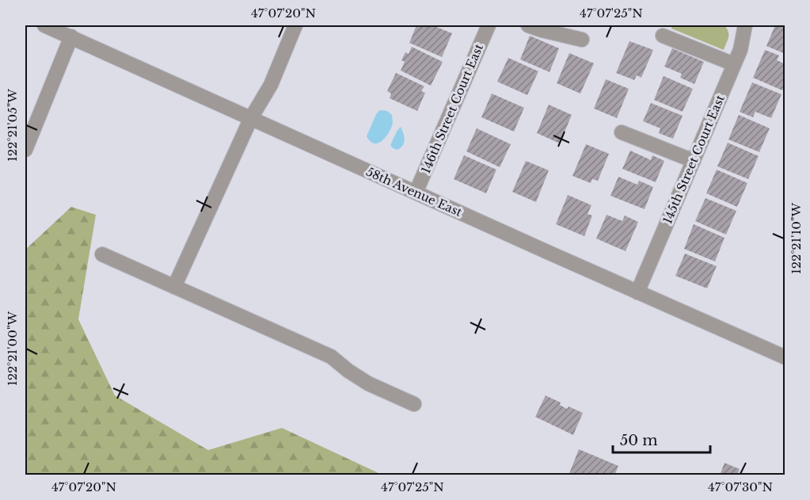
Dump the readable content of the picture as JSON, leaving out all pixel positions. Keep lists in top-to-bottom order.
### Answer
{
  "streets": {
    "street": ["146th Street Court East", "145th Street Court East", "58th Avenue East"]
  },
  "crossings": [
    ["146th Street Court East", "58th Avenue East"],
    ["145th Street Court East", "58th Avenue East"]
  ],
  "scale_bar": "50 m",
  "coordinates": [
    "47°07'20\"N",
    "47°07'25\"N",
    "122°21'05\"W",
    "122°21'10\"W",
    "122°21'00\"W",
    "47°07'30\"N"
  ]
}
